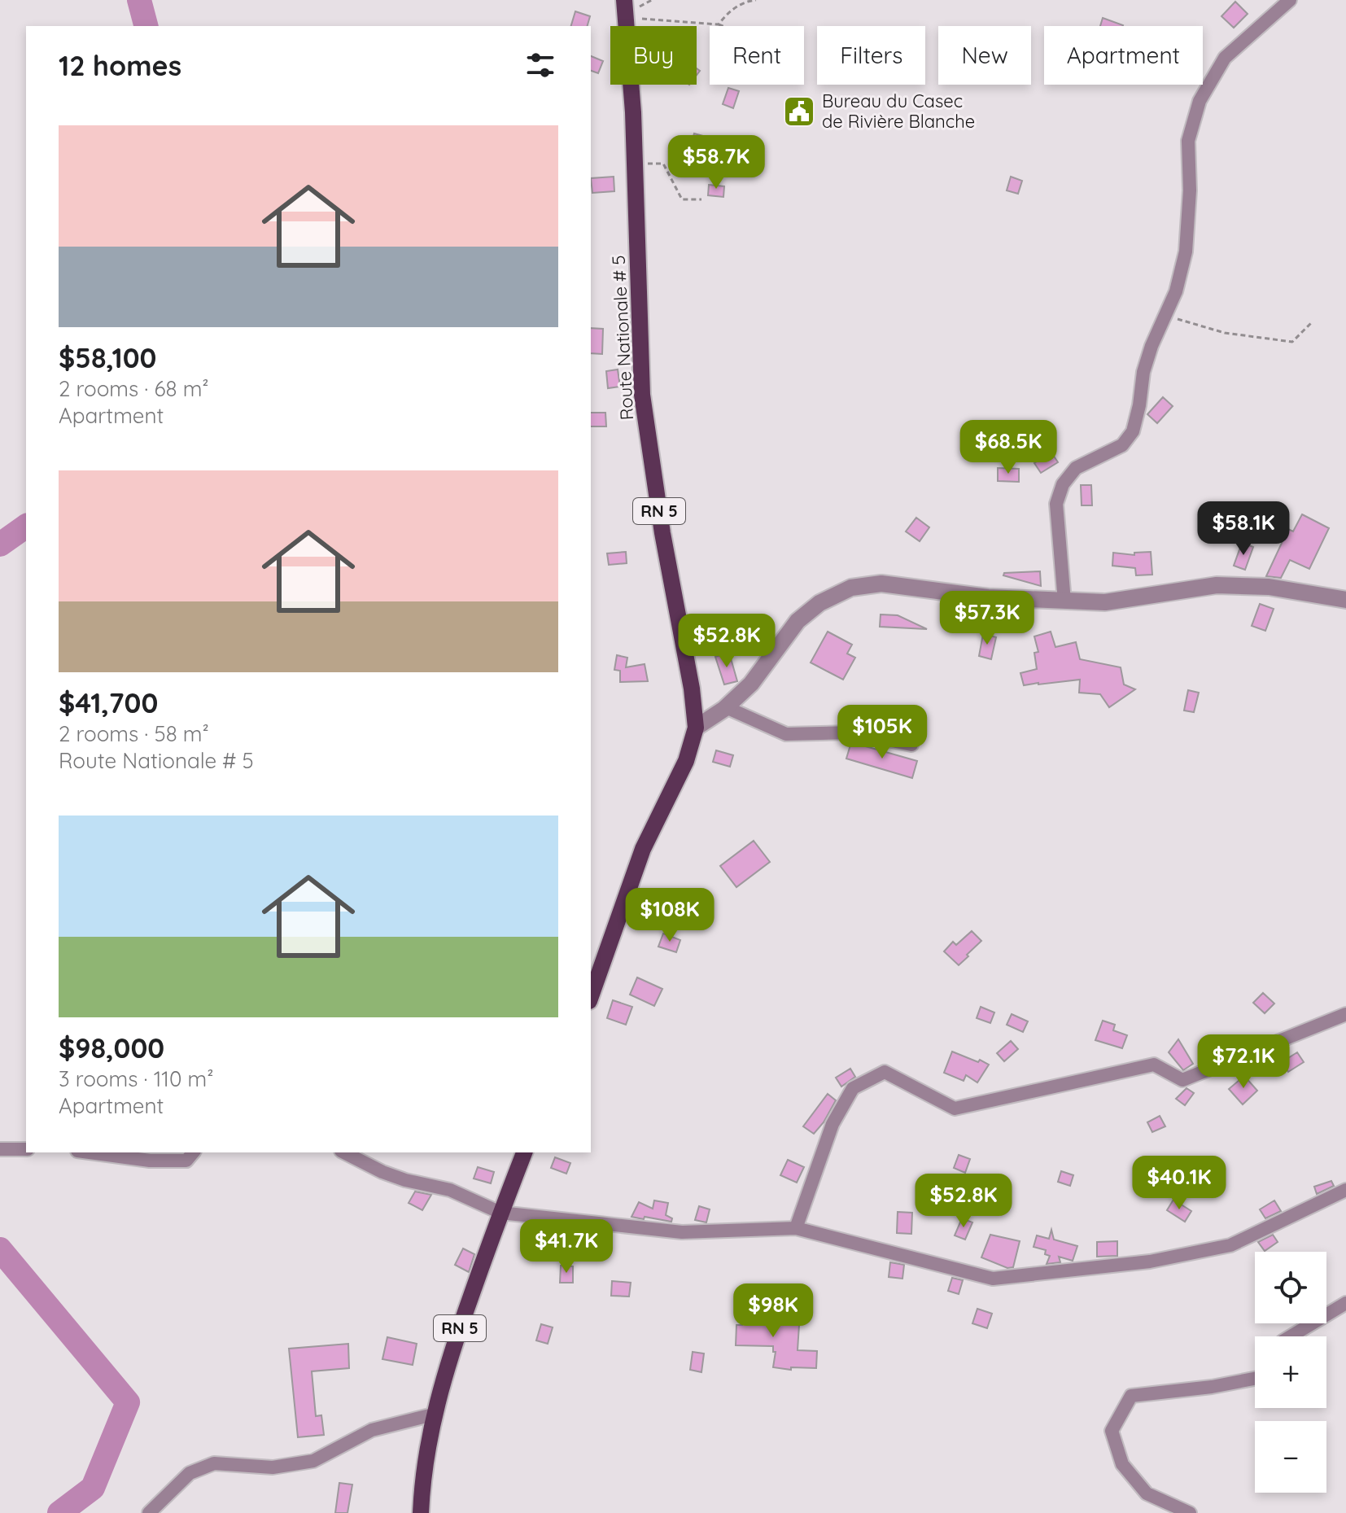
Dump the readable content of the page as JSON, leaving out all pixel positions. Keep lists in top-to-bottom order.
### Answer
{
  "streets": {
    "main road": ["Route Nationale # 5", "RN 5"]
  },
  "places": {
    "public building": ["Bureau du Casec de Rivière Blanche"]
  },
  "page": {
    "chip": [
      "Buy",
      "Rent",
      "Filters",
      "New",
      "Apartment"
    ],
    "heading": "12 homes",
    "list": [
      {
        "name": "$58,100",
        "note": "2 rooms · 68 m² · Apartment"
      },
      {
        "name": "$41,700",
        "note": "2 rooms · 58 m² · Route Nationale # 5"
      },
      {
        "name": "$98,000",
        "note": "3 rooms · 110 m² · Apartment"
      }
    ],
    "price": [
      "$58.7K",
      "$68.5K",
      "$58.1K",
      "$57.3K",
      "$52.8K",
      "$105K",
      "$108K",
      "$72.1K",
      "$40.1K",
      "$52.8K",
      "$41.7K",
      "$98K"
    ],
    "map_buttons": ["+", "−"]
  }
}
